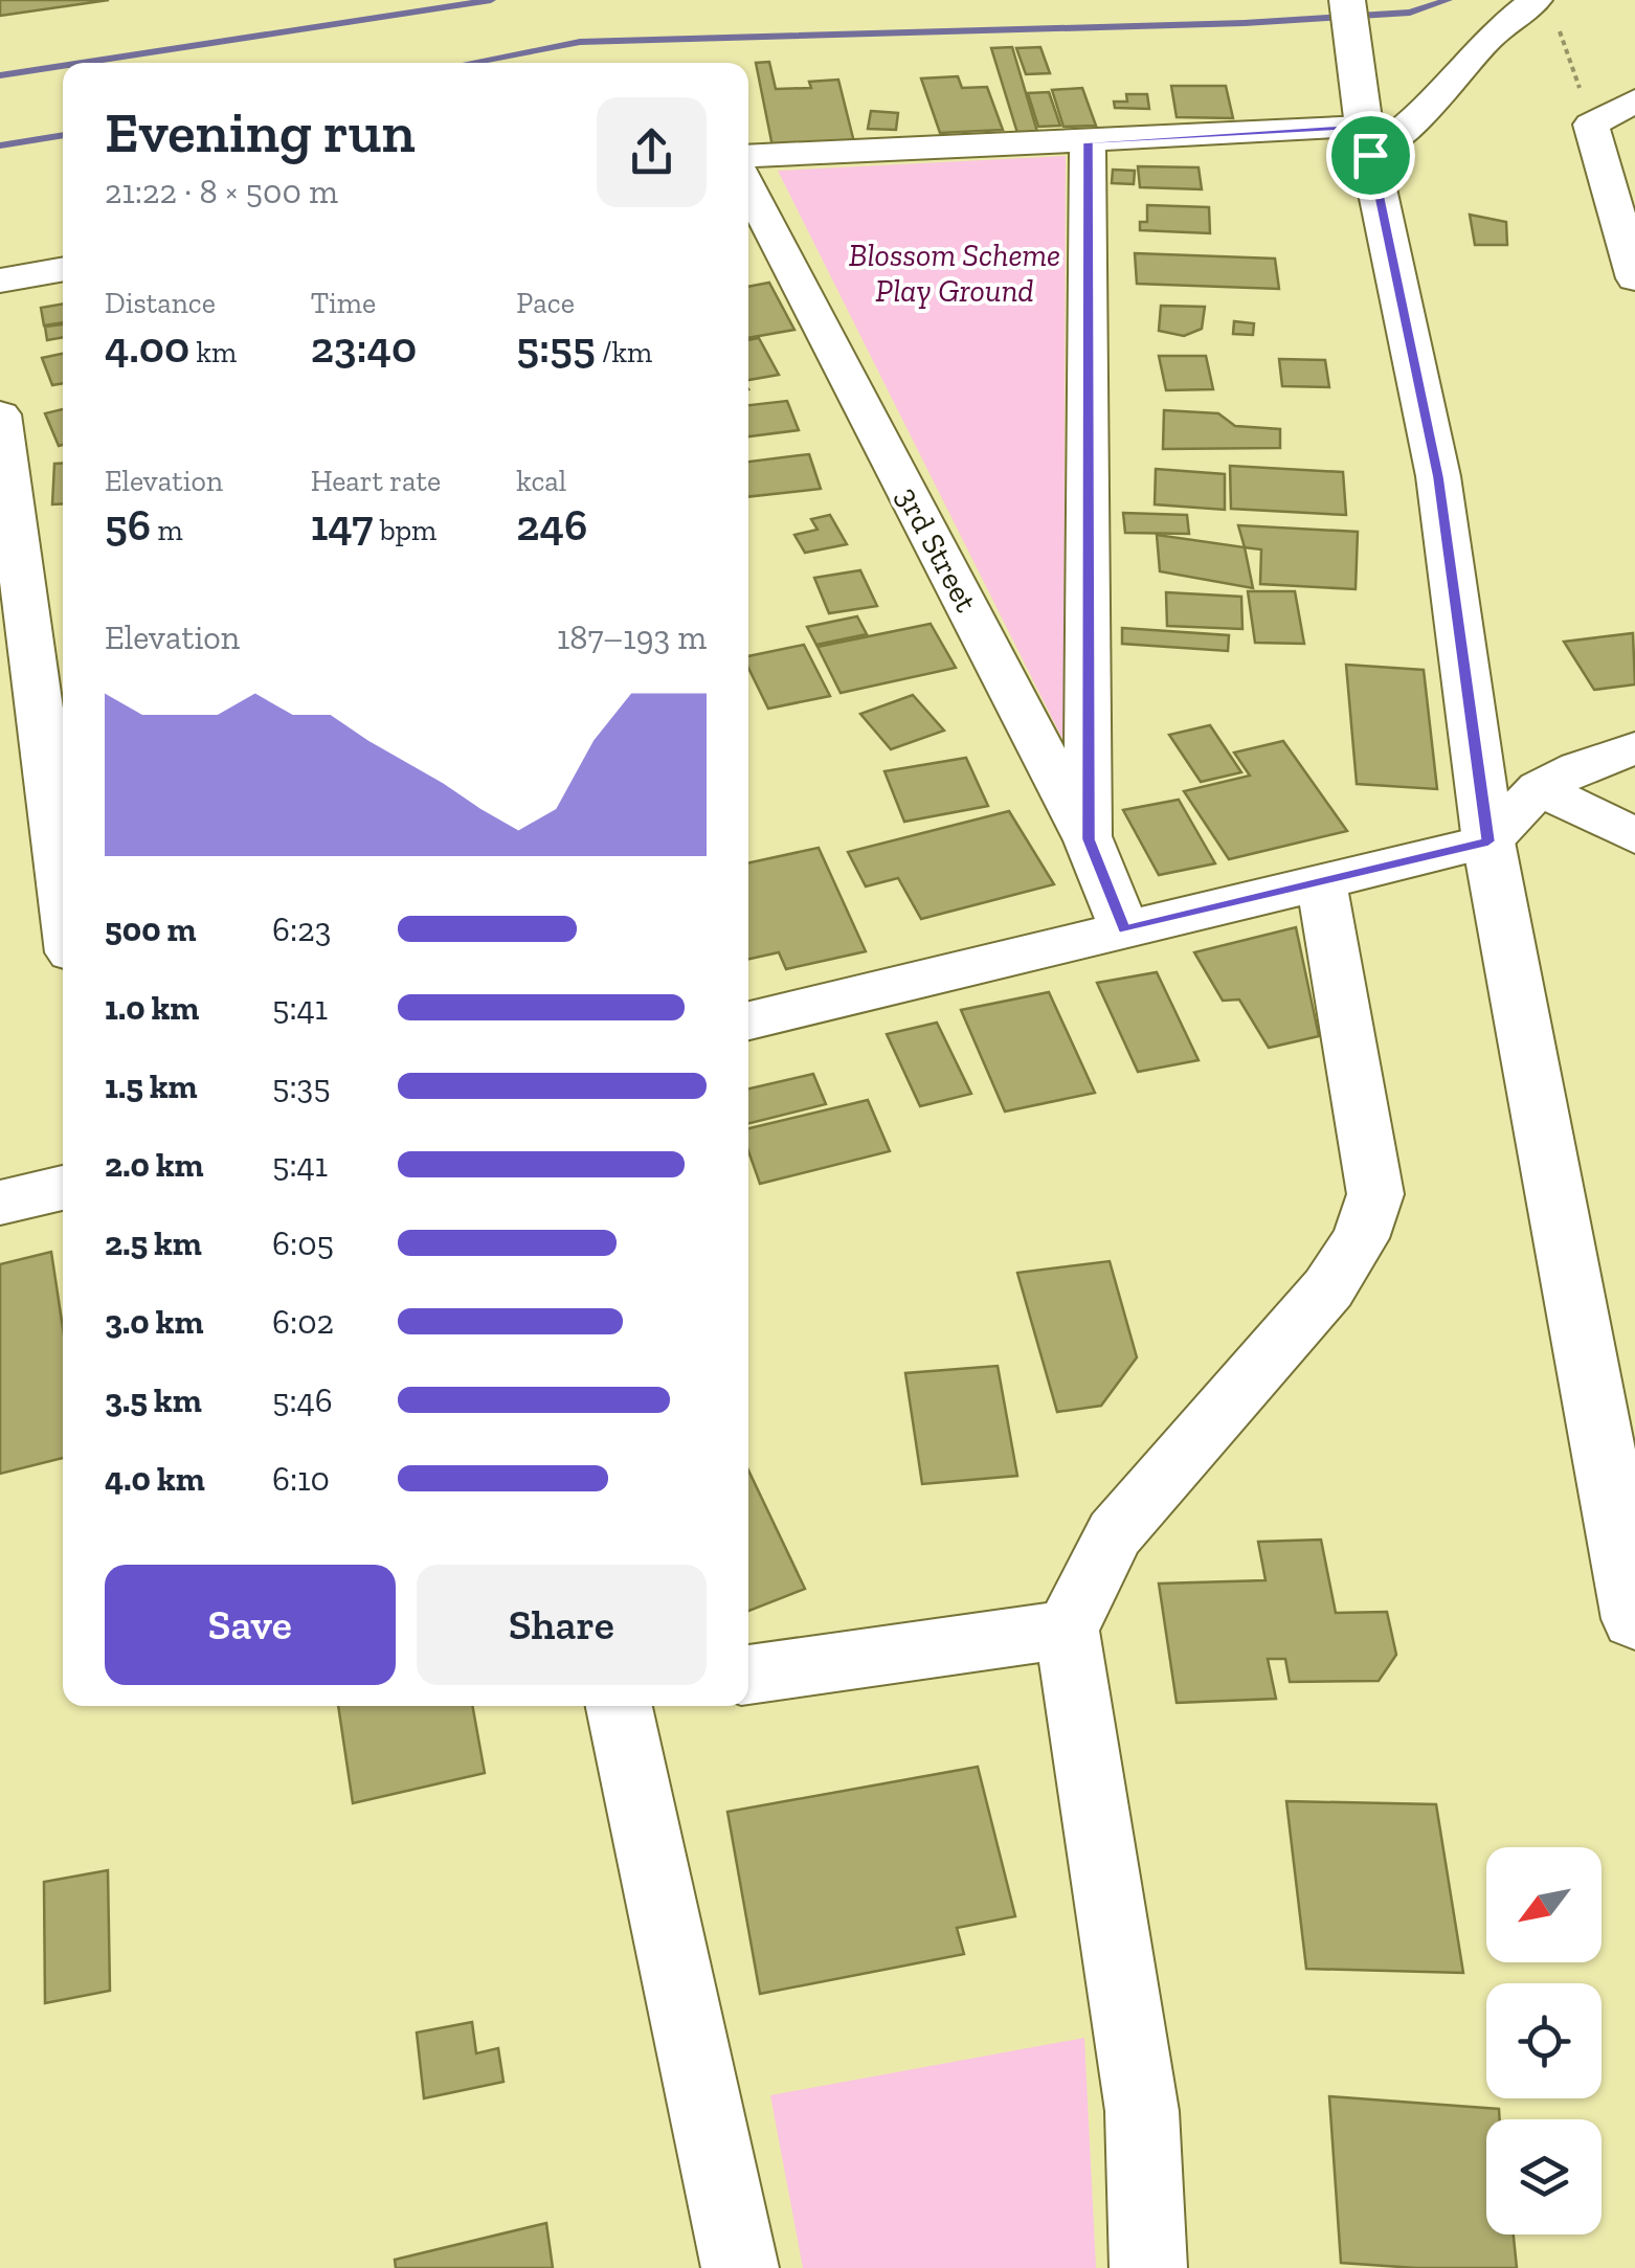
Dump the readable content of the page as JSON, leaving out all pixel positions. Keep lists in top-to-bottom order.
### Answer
{
  "streets": {
    "street": ["3rd Street"]
  },
  "parks": ["Blossom Scheme Play Ground"],
  "north": "bottom left",
  "page": {
    "heading": ["Evening run", "21:22 · 8 × 500 m"],
    "stats": [
      ["Distance", "4.00 km"],
      ["Time", "23:40"],
      ["Pace", "5:55 /km"],
      ["Elevation", "56 m"],
      ["Heart rate", "147 bpm"],
      ["kcal", "246"]
    ],
    "chart": ["Elevation", "187–193 m"],
    "list": [
      {
        "name": "500 m",
        "note": "6:23"
      },
      {
        "name": "1.0 km",
        "note": "5:41"
      },
      {
        "name": "1.5 km",
        "note": "5:35"
      },
      {
        "name": "2.0 km",
        "note": "5:41"
      },
      {
        "name": "2.5 km",
        "note": "6:05"
      },
      {
        "name": "3.0 km",
        "note": "6:02"
      },
      {
        "name": "3.5 km",
        "note": "5:46"
      },
      {
        "name": "4.0 km",
        "note": "6:10"
      }
    ],
    "buttons": ["Save", "Share"]
  }
}
